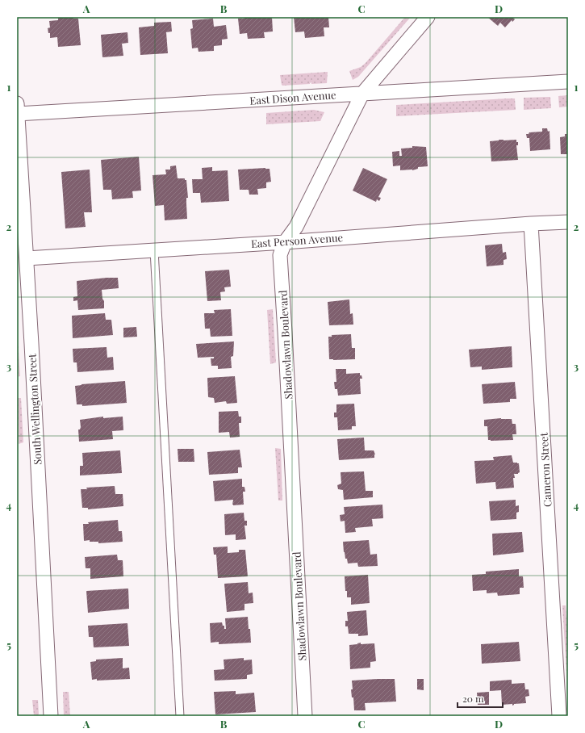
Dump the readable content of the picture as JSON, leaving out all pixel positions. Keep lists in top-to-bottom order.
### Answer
{
  "streets": {
    "street": [
      "East Dison Avenue",
      "East Person Avenue",
      "Shadowlawn Boulevard",
      "South Wellington Street",
      "Cameron Street"
    ]
  },
  "crossings": [
    ["East Dison Avenue", "Shadowlawn Boulevard"],
    ["East Dison Avenue", "South Wellington Street"],
    ["East Person Avenue", "Shadowlawn Boulevard"],
    ["East Person Avenue", "South Wellington Street"],
    ["East Person Avenue", "Cameron Street"]
  ],
  "scale_bar": "20 m",
  "grid": {
    "columns": [
      "A",
      "B",
      "C",
      "D"
    ],
    "rows": [
      "1",
      "2",
      "3",
      "4",
      "5"
    ]
  }
}
